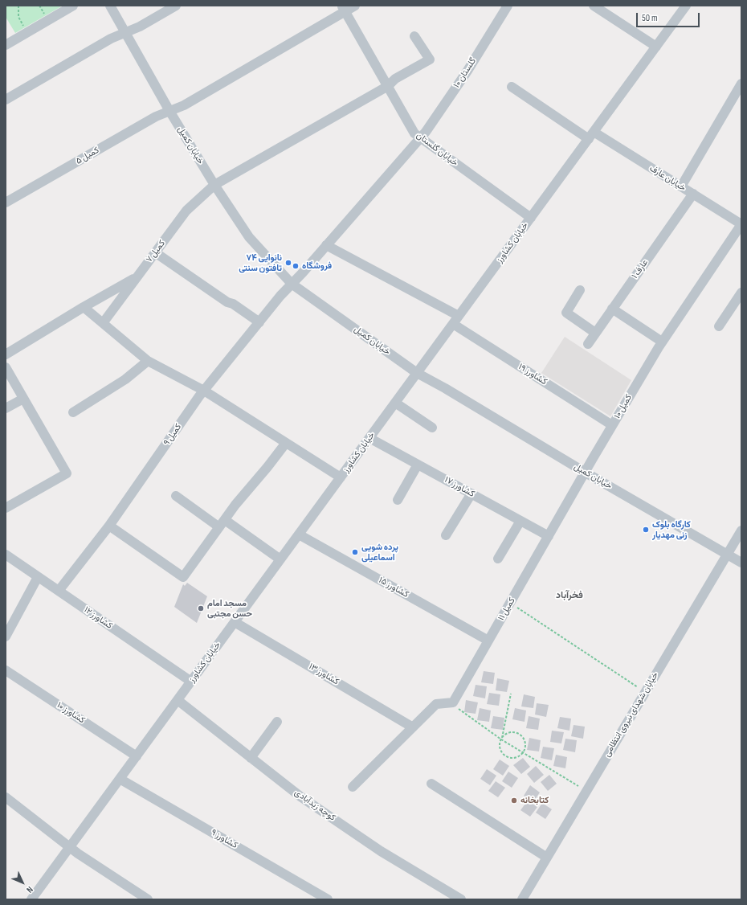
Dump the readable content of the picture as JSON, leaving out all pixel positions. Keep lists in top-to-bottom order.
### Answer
{
  "streets": {
    "street": [
      "گلستان ۱۰",
      "خیابان کمیل",
      "خیابان گلستان",
      "کمیل ۵",
      "خیابان عارف",
      "خیابان کشاورز",
      "کمیل ۷",
      "عارف ۱",
      "کشاورز ۱۹",
      "کمیل ۱۰",
      "کمیل ۹",
      "کشاورز ۱۷",
      "کشاورز ۱۵",
      "کمیل ۱۱",
      "کشاورز ۱۲",
      "کشاورز ۱۳",
      "کشاورز ۱۰",
      "خیابان شهدای نیروی انتظامی",
      "کوچه زیدآبادی",
      "کشاورز ۹"
    ]
  },
  "crossings": [
    ["گلستان ۱۰", "خیابان گلستان"],
    ["گلستان ۱۰", "کشاورز ۱۹"],
    ["گلستان ۱۰", "کمیل ۹"],
    ["خیابان کمیل", "کمیل ۵"],
    ["خیابان کمیل", "خیابان کشاورز"],
    ["خیابان کمیل", "کمیل ۷"],
    ["خیابان کمیل", "کمیل ۱۰"],
    ["خیابان کمیل", "کمیل ۹"],
    ["خیابان کمیل", "کمیل ۱۱"],
    ["خیابان کمیل", "خیابان شهدای نیروی انتظامی"],
    ["خیابان گلستان", "کمیل ۵"],
    ["خیابان گلستان", "خیابان کشاورز"],
    ["خیابان گلستان", "کمیل ۷"],
    ["خیابان عارف", "خیابان کشاورز"],
    ["خیابان عارف", "عارف ۱"],
    ["خیابان عارف", "کمیل ۱۰"],
    ["خیابان کشاورز", "کشاورز ۱۹"],
    ["خیابان کشاورز", "کشاورز ۱۷"],
    ["خیابان کشاورز", "کشاورز ۱۵"],
    ["خیابان کشاورز", "کشاورز ۱۲"],
    ["خیابان کشاورز", "کشاورز ۱۳"],
    ["خیابان کشاورز", "کشاورز ۱۰"],
    ["خیابان کشاورز", "کوچه زیدآبادی"],
    ["خیابان کشاورز", "کشاورز ۹"],
    ["کشاورز ۱۹", "کمیل ۱۰"],
    ["کشاورز ۱۹", "کمیل ۹"],
    ["کمیل ۱۰", "کمیل ۱۱"],
    ["کمیل ۹", "کشاورز ۱۲"],
    ["کشاورز ۱۷", "کمیل ۱۱"],
    ["کشاورز ۱۵", "کمیل ۱۱"]
  ],
  "districts": ["فخرآباد"],
  "places": [
    "نانوایی ۷۴ تافتون سنتی",
    "فروشگاه",
    "کارگاه بلوک زنی مهدیار",
    "پرده شویی اسماعیلی",
    "مسجد امام حسن مجتبی",
    "کتابخانه"
  ],
  "scale_bar": "50 m",
  "north": "bottom right"
}
